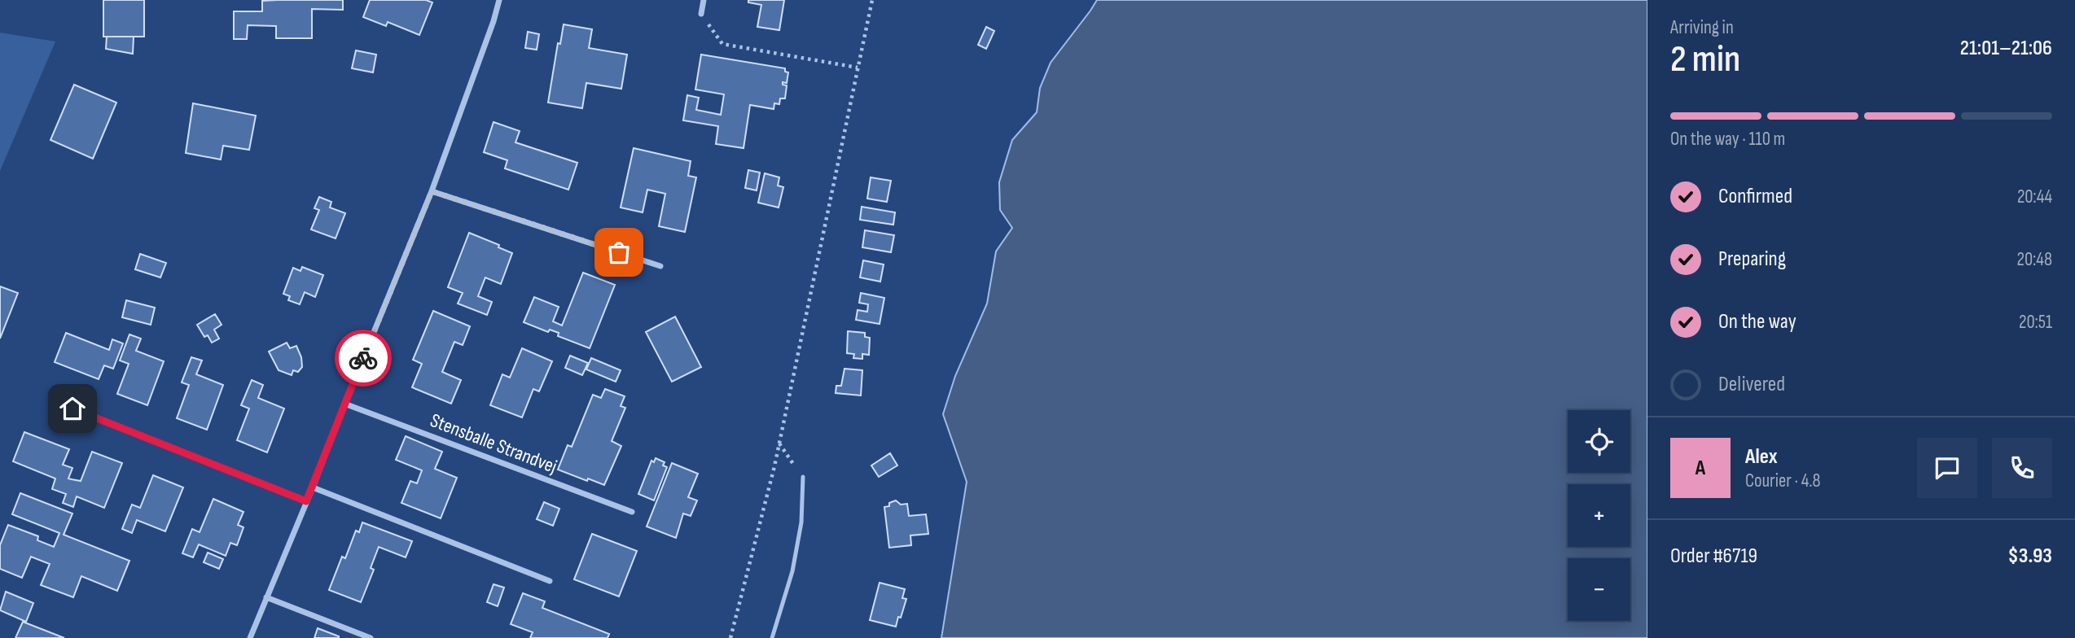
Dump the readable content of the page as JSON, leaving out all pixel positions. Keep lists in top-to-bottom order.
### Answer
{
  "streets": {
    "street": ["Stensballe Strandvej"]
  },
  "page": {
    "heading": ["2 min", "Arriving in", "21:01–21:06"],
    "panel": [
      "Alex",
      "Courier · 4.8",
      "Order #6719",
      "$3.93"
    ],
    "bar": "On the way · 110 m",
    "list": [
      ["Confirmed", "20:44"],
      ["Preparing", "20:48"],
      ["On the way", "20:51"],
      "Delivered"
    ],
    "map_buttons": ["+", "−"],
    "round": "A"
  }
}
